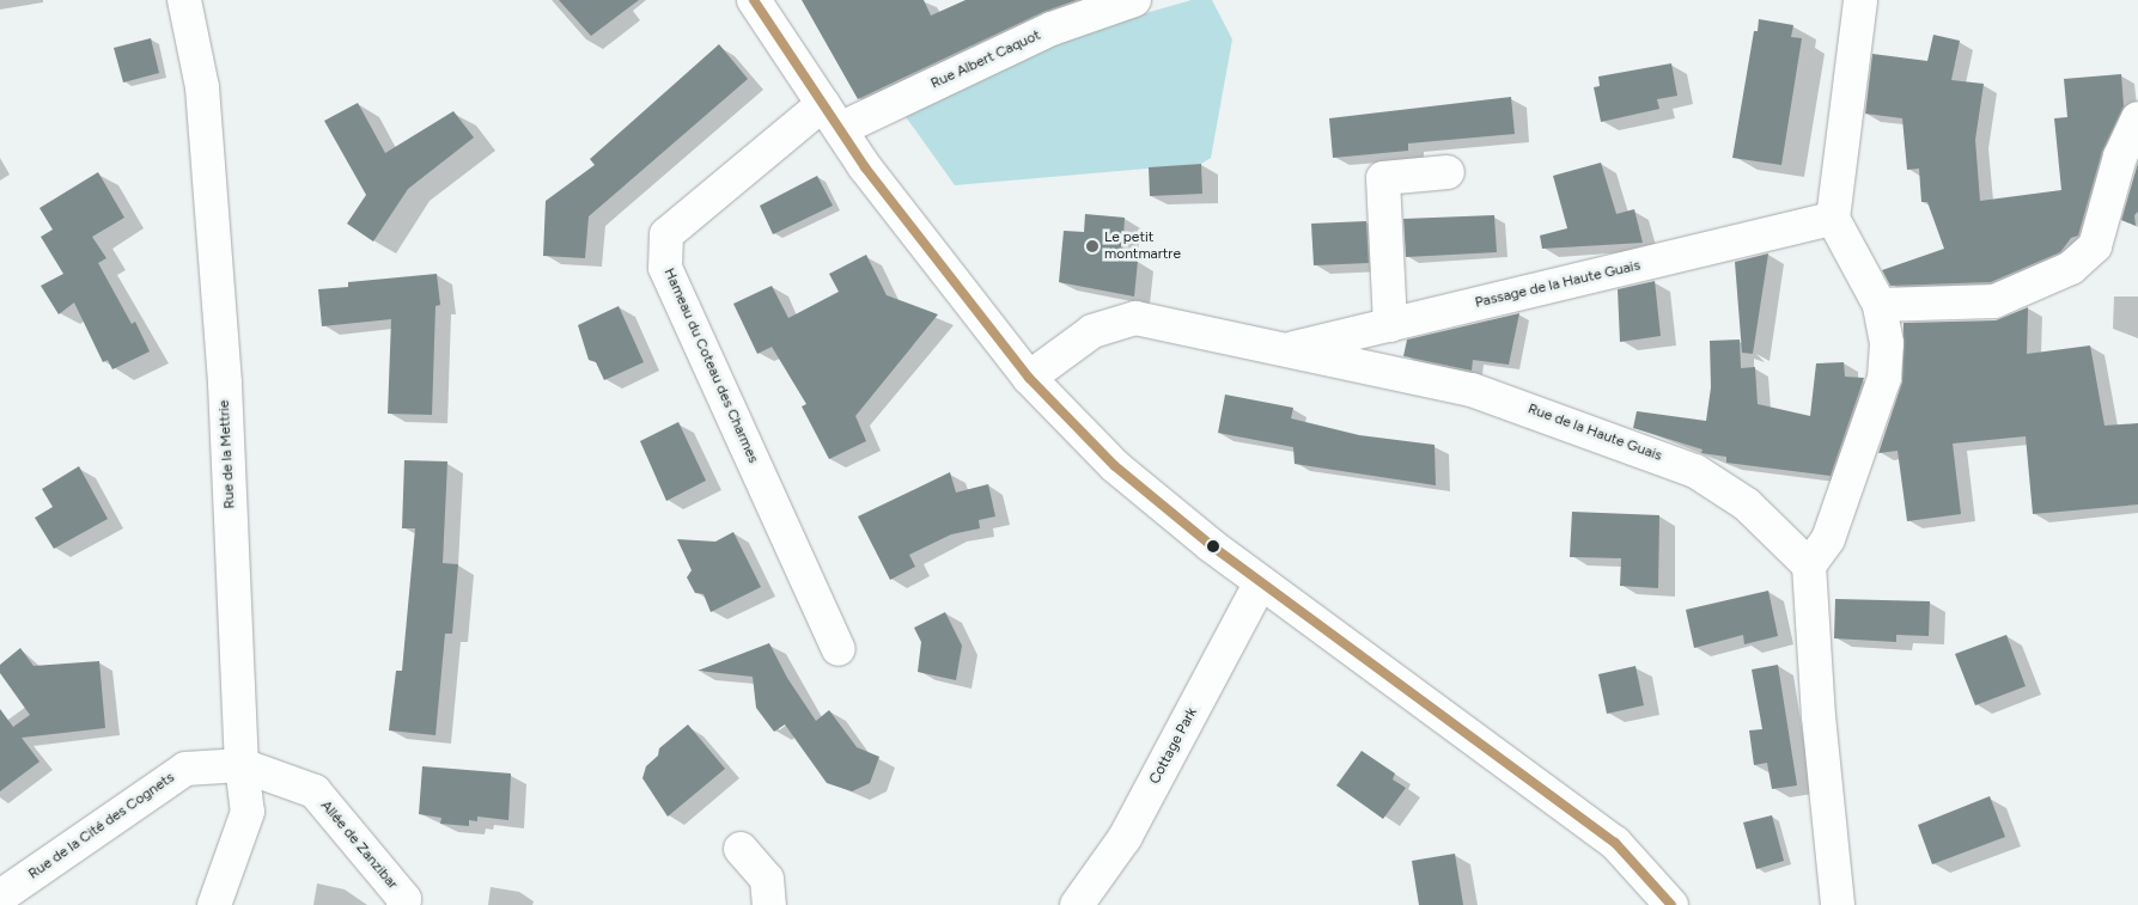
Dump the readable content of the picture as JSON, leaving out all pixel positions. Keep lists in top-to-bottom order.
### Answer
{
  "streets": {
    "street": [
      "Rue Albert Caquot",
      "Passage de la Haute Guais",
      "Hameau du Coteau des Charmes",
      "Rue de la Haute Guais",
      "Rue de la Mettrie",
      "Cottage Park",
      "Rue de la Cité des Cognets",
      "Allée de Zanzibar"
    ]
  },
  "crossings": [
    ["Rue Albert Caquot", "Hameau du Coteau des Charmes"],
    ["Passage de la Haute Guais", "Rue de la Haute Guais"],
    ["Rue de la Mettrie", "Rue de la Cité des Cognets"],
    ["Rue de la Mettrie", "Allée de Zanzibar"],
    ["Rue de la Cité des Cognets", "Allée de Zanzibar"]
  ],
  "places": ["Le petit montmartre"]
}
